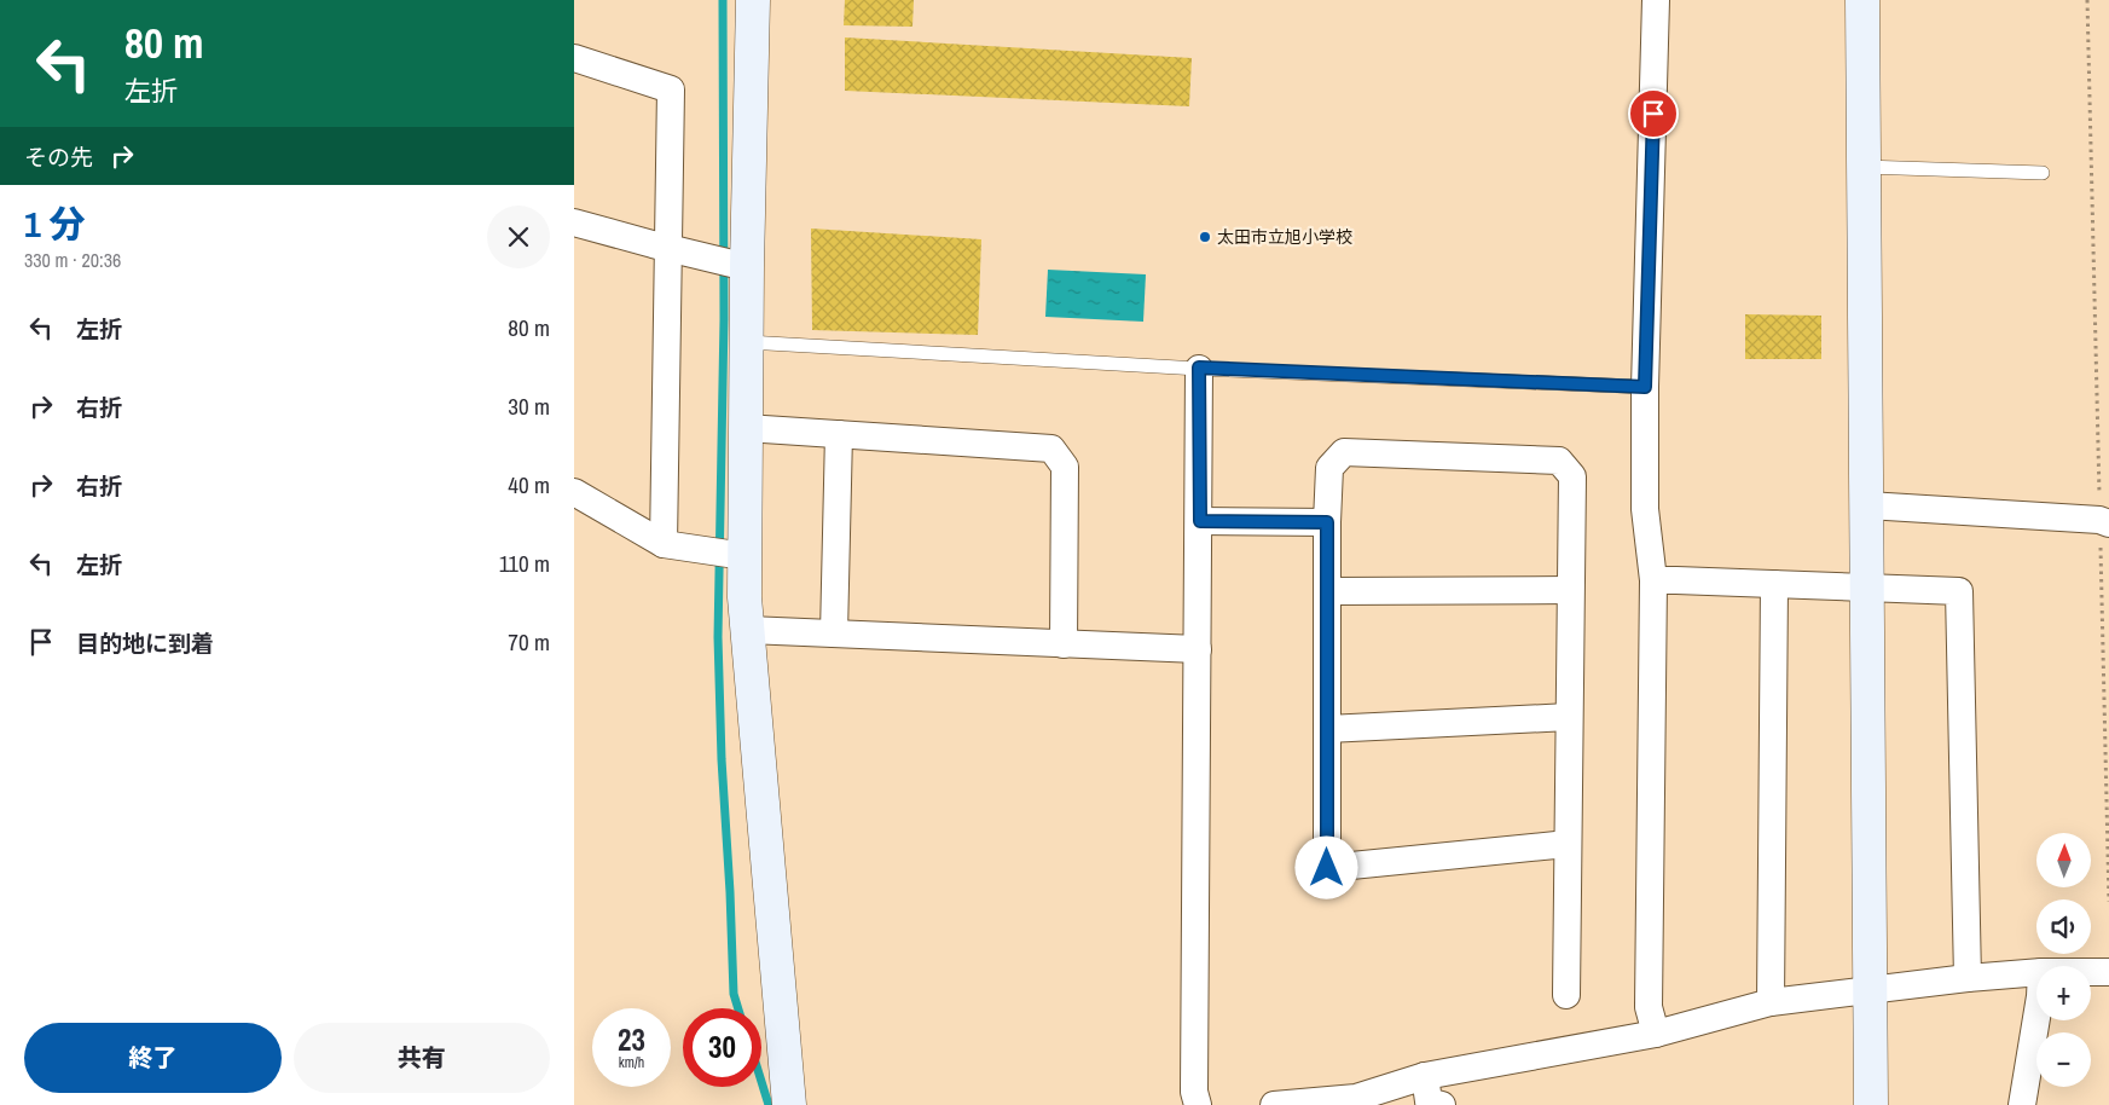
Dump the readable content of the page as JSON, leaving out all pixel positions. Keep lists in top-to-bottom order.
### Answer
{
  "places": ["太田市立旭小学校"],
  "north": "top",
  "page": {
    "turn": ["80 m", "左折"],
    "then": "その先",
    "heading": ["1 分", "330 m · 20:36"],
    "list": [
      {
        "name": "左折",
        "value": "80 m"
      },
      {
        "name": "右折",
        "value": "30 m"
      },
      {
        "name": "右折",
        "value": "40 m"
      },
      {
        "name": "左折",
        "value": "110 m"
      },
      {
        "name": "目的地に到着",
        "value": "70 m"
      }
    ],
    "map_buttons": ["+", "−"],
    "speed": "23 km/h",
    "limit": "30",
    "buttons": ["終了", "共有"]
  }
}
